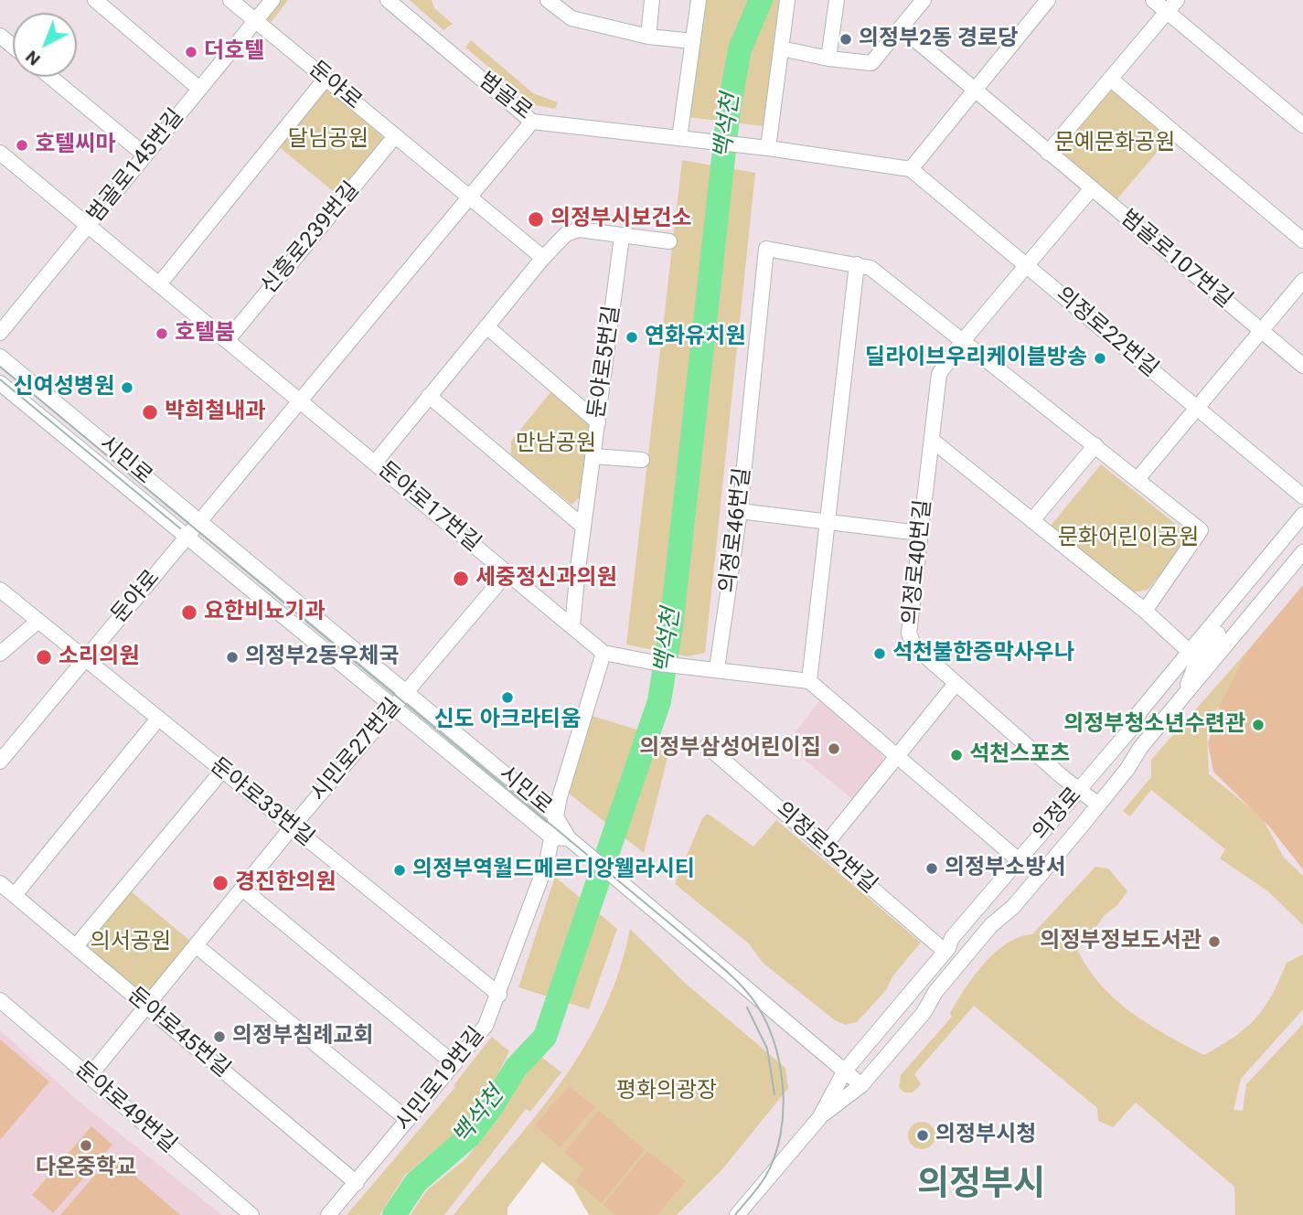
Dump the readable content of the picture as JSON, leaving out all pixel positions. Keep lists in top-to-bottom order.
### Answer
{
  "streets": {
    "street": [
      "둔야로",
      "범골로",
      "범골로145번길",
      "신흥로239번길",
      "범골로107번길",
      "의정로22번길",
      "둔야로5번길",
      "시민로",
      "둔야로17번길",
      "의정로46번길",
      "의정로40번길",
      "시민로27번길",
      "둔야로33번길",
      "의정로",
      "의정로52번길",
      "둔야로45번길",
      "시민로19번길",
      "둔야로49번길"
    ]
  },
  "crossings": [
    ["둔야로", "범골로"],
    ["둔야로", "범골로145번길"],
    ["둔야로", "신흥로239번길"],
    ["둔야로", "시민로"],
    ["둔야로", "둔야로17번길"],
    ["둔야로", "둔야로33번길"],
    ["범골로", "의정로22번길"],
    ["의정로22번길", "의정로40번길"],
    ["둔야로5번길", "둔야로17번길"],
    ["시민로", "시민로27번길"],
    ["시민로", "시민로19번길"],
    ["둔야로17번길", "시민로27번길"],
    ["둔야로17번길", "시민로19번길"],
    ["의정로46번길", "의정로40번길"],
    ["의정로40번길", "의정로"],
    ["시민로27번길", "둔야로33번길"],
    ["시민로27번길", "둔야로45번길"],
    ["시민로27번길", "둔야로49번길"],
    ["둔야로33번길", "시민로19번길"],
    ["의정로", "의정로52번길"],
    ["둔야로45번길", "시민로19번길"]
  ],
  "districts": ["의정부시"],
  "water": ["백석천"],
  "parks": [
    "달님공원",
    "문예문화공원",
    "만남공원",
    "문화어린이공원",
    "의서공원",
    "평화의광장"
  ],
  "places": [
    "의정부2동 경로당",
    "더호텔",
    "호텔씨마",
    "의정부시보건소",
    "호텔붐",
    "연화유치원",
    "딜라이브우리케이블방송",
    "신여성병원",
    "박희철내과",
    "세중정신과의원",
    "요한비뇨기과",
    "석천불한증막사우나",
    "소리의원",
    "의정부2동우체국",
    "신도 아크라티움",
    "의정부청소년수련관",
    "의정부삼성어린이집",
    "석천스포츠",
    "의정부소방서",
    "의정부역월드메르디앙웰라시티",
    "경진한의원",
    "의정부정보도서관",
    "의정부침례교회",
    "의정부시청",
    "다온중학교"
  ],
  "north": "bottom left"
}
